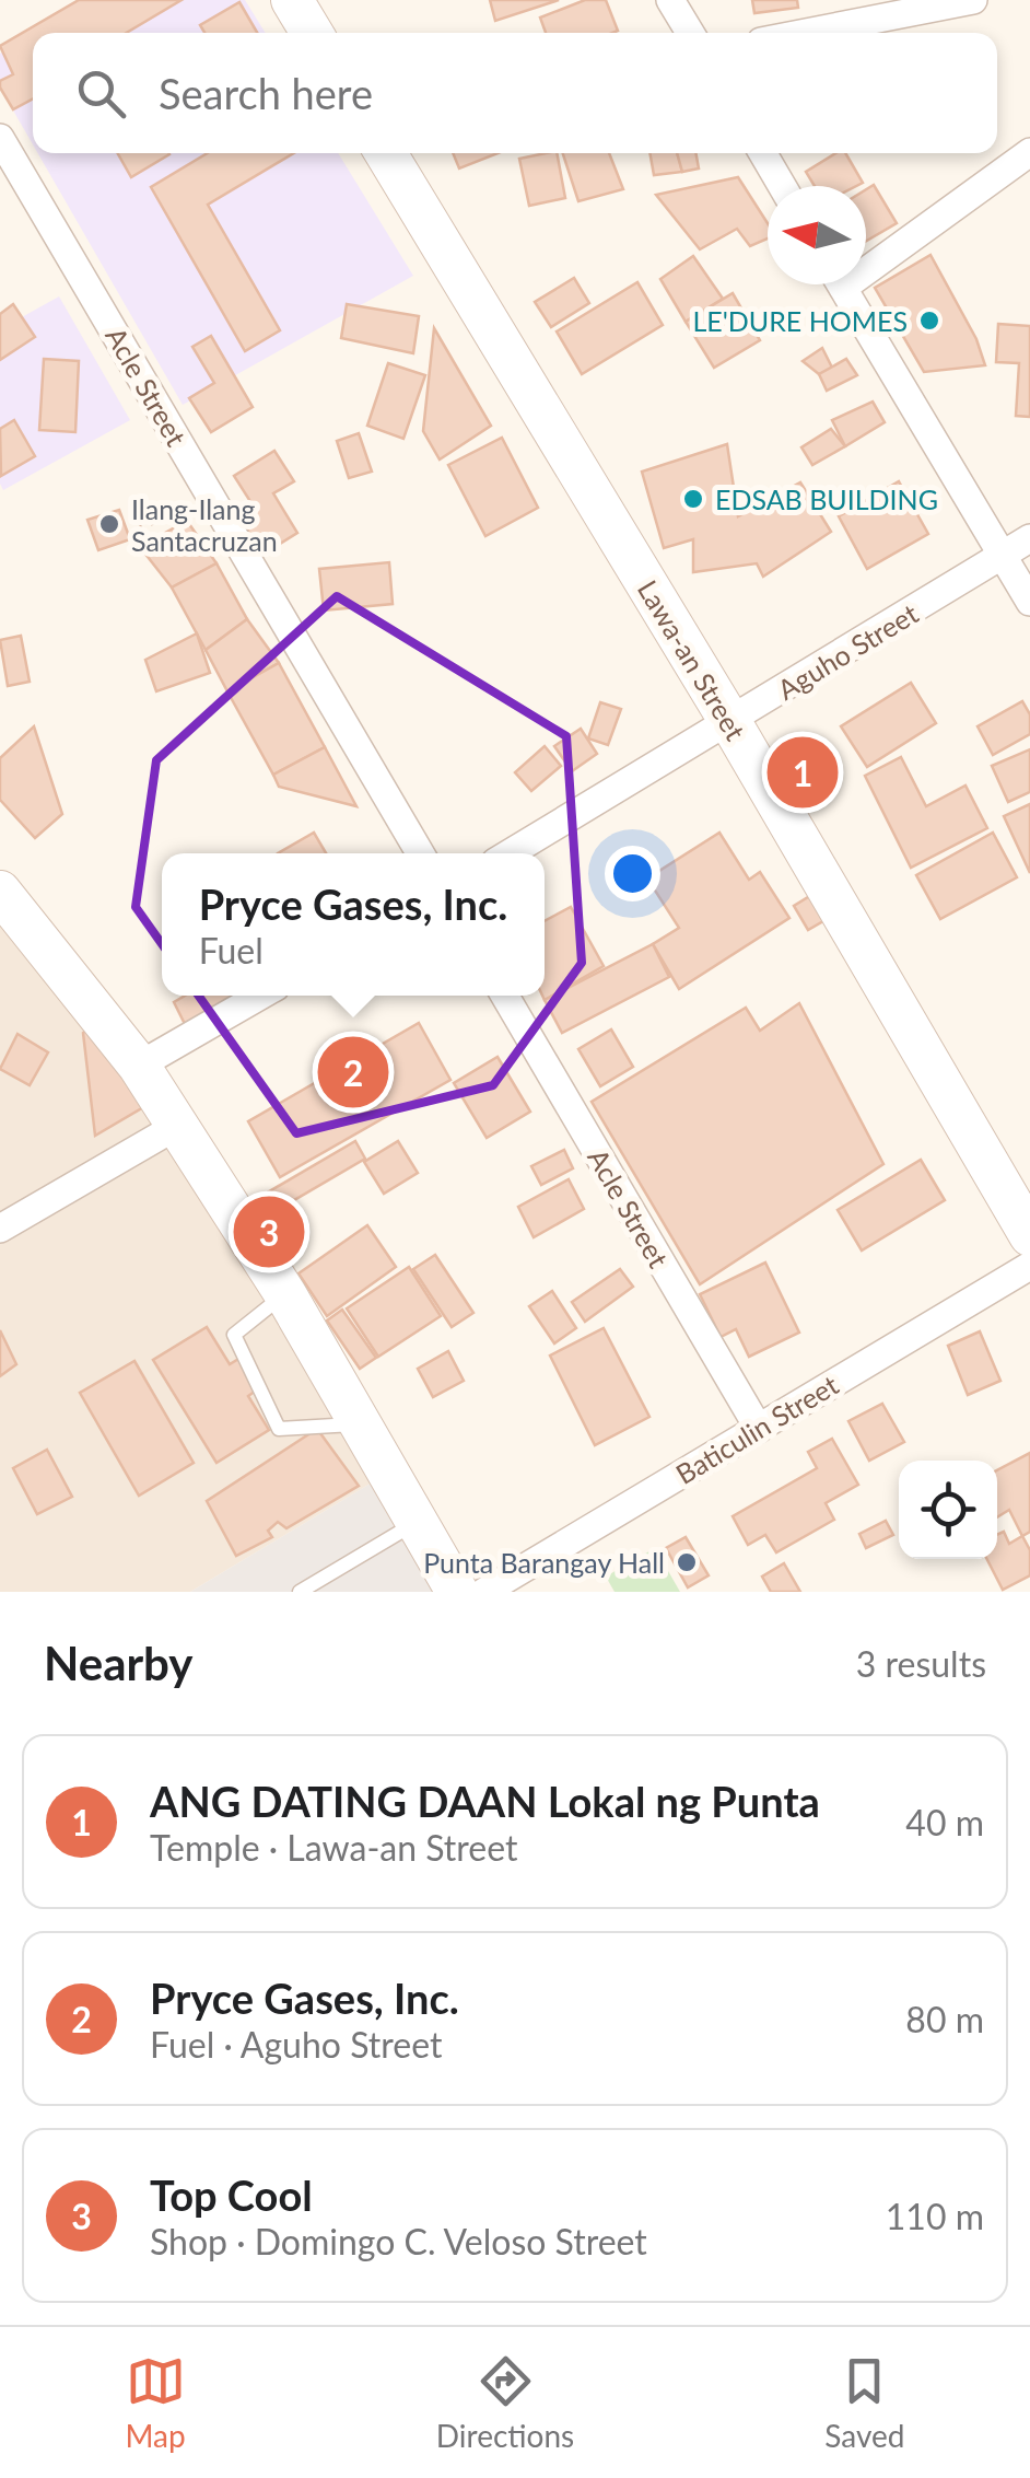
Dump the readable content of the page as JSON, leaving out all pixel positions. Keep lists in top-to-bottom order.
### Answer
{
  "streets": {
    "street": [
      "Acle Street",
      "Aguho Street",
      "Lawa-an Street",
      "Baticulin Street"
    ]
  },
  "crossings": [
    ["Acle Street", "Baticulin Street"],
    ["Aguho Street", "Lawa-an Street"]
  ],
  "places": [
    "LE'DURE HOMES",
    "EDSAB BUILDING",
    "Ilang-Ilang Santacruzan",
    "Punta Barangay Hall"
  ],
  "north": "left",
  "page": {
    "search": "Search here",
    "pins": ["1", "2", "3"],
    "popup": ["Pryce Gases, Inc.", "Fuel"],
    "heading": ["Nearby", "3 results"],
    "list": [
      {
        "mark": "1",
        "name": "ANG DATING DAAN Lokal ng Punta",
        "note": "Temple · Lawa-an Street",
        "value": "40 m"
      },
      {
        "mark": "2",
        "name": "Pryce Gases, Inc.",
        "note": "Fuel · Aguho Street",
        "value": "80 m"
      },
      {
        "mark": "3",
        "name": "Top Cool",
        "note": "Shop · Domingo C. Veloso Street",
        "value": "110 m"
      }
    ],
    "nav": ["Map", "Directions", "Saved"]
  }
}
